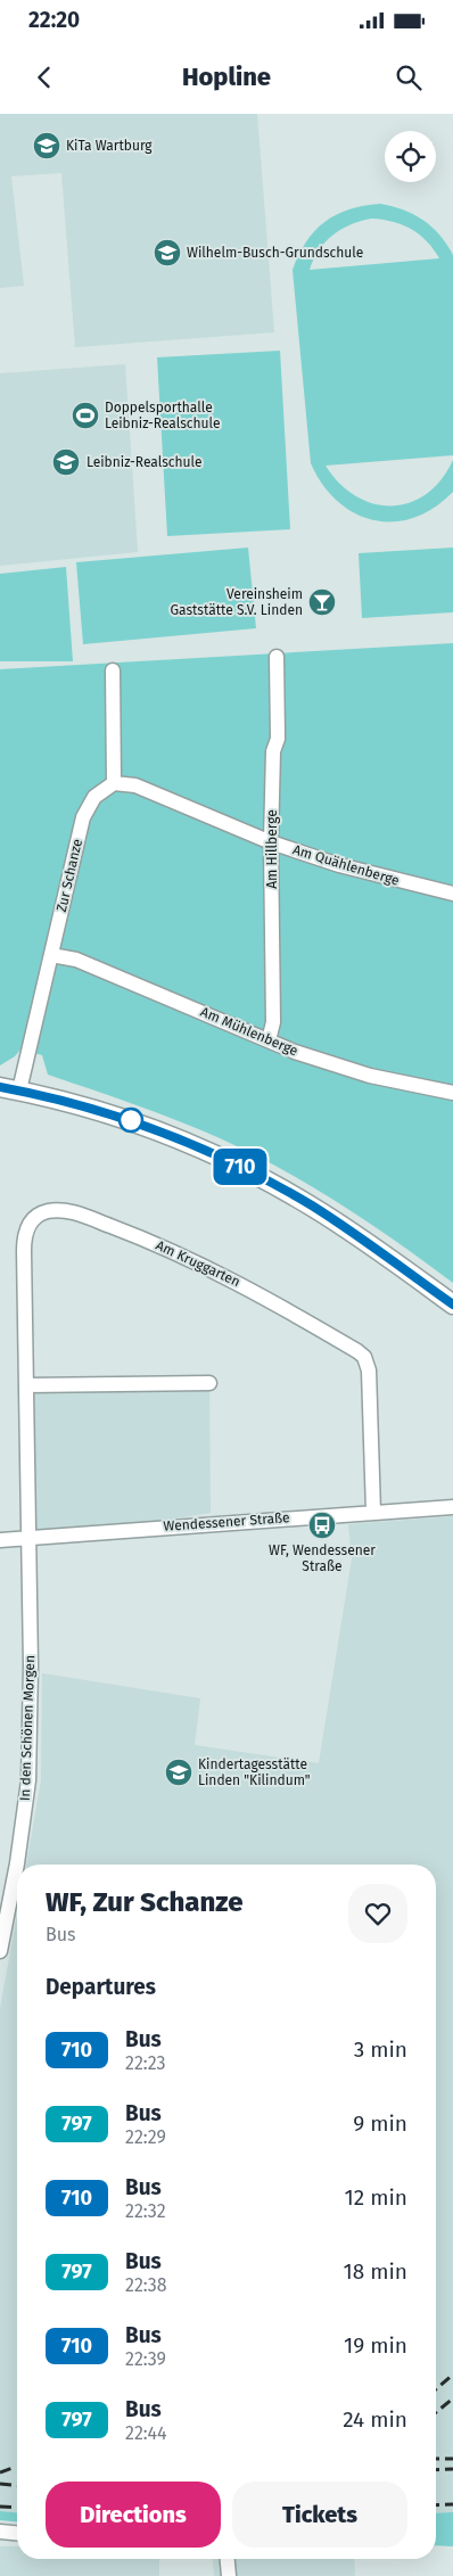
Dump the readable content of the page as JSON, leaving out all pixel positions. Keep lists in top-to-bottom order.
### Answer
{
  "streets": {
    "street": [
      "Am Hillberge",
      "Am Quählenberge",
      "Zur Schanze",
      "Am Mühlenberge",
      "Am Kruggarten",
      "Wendessener Straße",
      "In den Schönen Morgen"
    ]
  },
  "crossings": [
    ["Am Hillberge", "Am Quählenberge"],
    ["Am Hillberge", "Am Mühlenberge"],
    ["Am Quählenberge", "Zur Schanze"],
    ["Zur Schanze", "Am Mühlenberge"],
    ["Am Kruggarten", "Wendessener Straße"],
    ["Am Kruggarten", "In den Schönen Morgen"],
    ["Wendessener Straße", "In den Schönen Morgen"]
  ],
  "places": {
    "school or university": [
      "KiTa Wartburg",
      "Wilhelm-Busch-Grundschule",
      "Leibniz-Realschule",
      "Kindertagesstätte Linden \"Kilindum\""
    ],
    "sports": ["Doppelsporthalle Leibniz-Realschule"],
    "bar": ["Vereinsheim Gaststätte S.V. Linden"],
    "bus stop": ["WF, Wendessener Straße"]
  },
  "lines": ["bus line 710"],
  "page": {
    "status": "22:20",
    "header": "Hopline",
    "on_map": "710",
    "heading": [
      ["WF, Zur Schanze", "Bus"],
      "Departures"
    ],
    "list": [
      {
        "mark": "710",
        "name": "Bus",
        "note": "22:23",
        "value": "3 min"
      },
      {
        "mark": "797",
        "name": "Bus",
        "note": "22:29",
        "value": "9 min"
      },
      {
        "mark": "710",
        "name": "Bus",
        "note": "22:32",
        "value": "12 min"
      },
      {
        "mark": "797",
        "name": "Bus",
        "note": "22:38",
        "value": "18 min"
      },
      {
        "mark": "710",
        "name": "Bus",
        "note": "22:39",
        "value": "19 min"
      },
      {
        "mark": "797",
        "name": "Bus",
        "note": "22:44",
        "value": "24 min"
      }
    ],
    "buttons": ["Directions", "Tickets"]
  }
}
